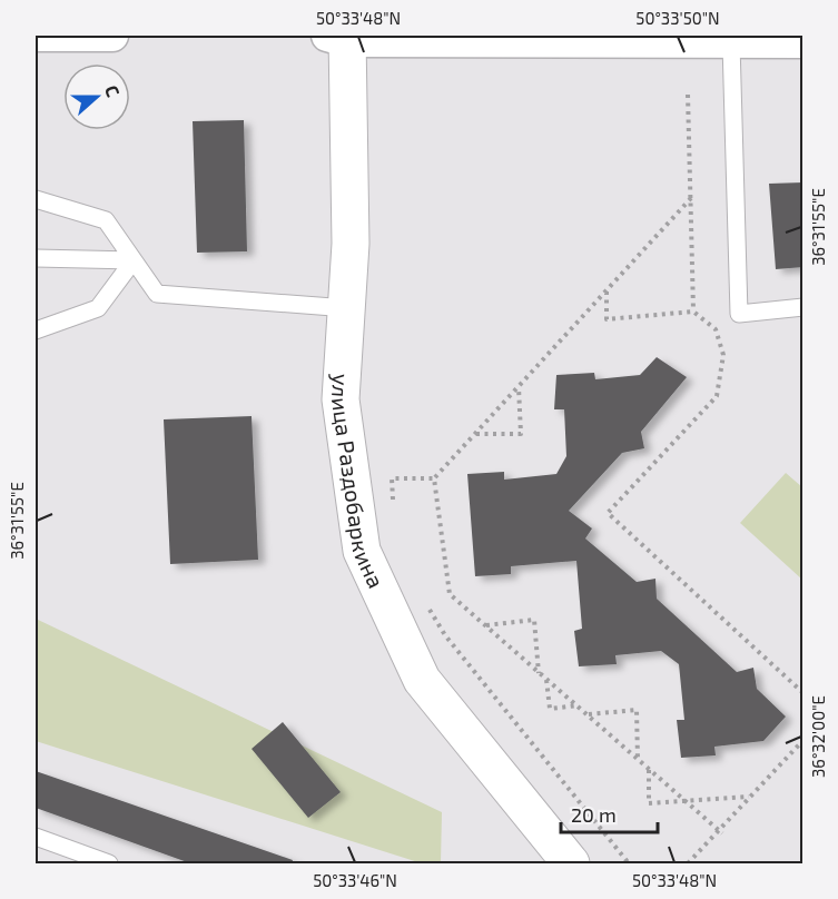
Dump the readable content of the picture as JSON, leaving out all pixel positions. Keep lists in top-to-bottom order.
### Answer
{
  "streets": {
    "street": ["улица Раздобаркина"]
  },
  "scale_bar": "20 m",
  "north": "right",
  "coordinates": [
    "50°33'48\"N",
    "50°33'50\"N",
    "36°31'55\"E",
    "36°32'00\"E",
    "50°33'46\"N"
  ]
}
